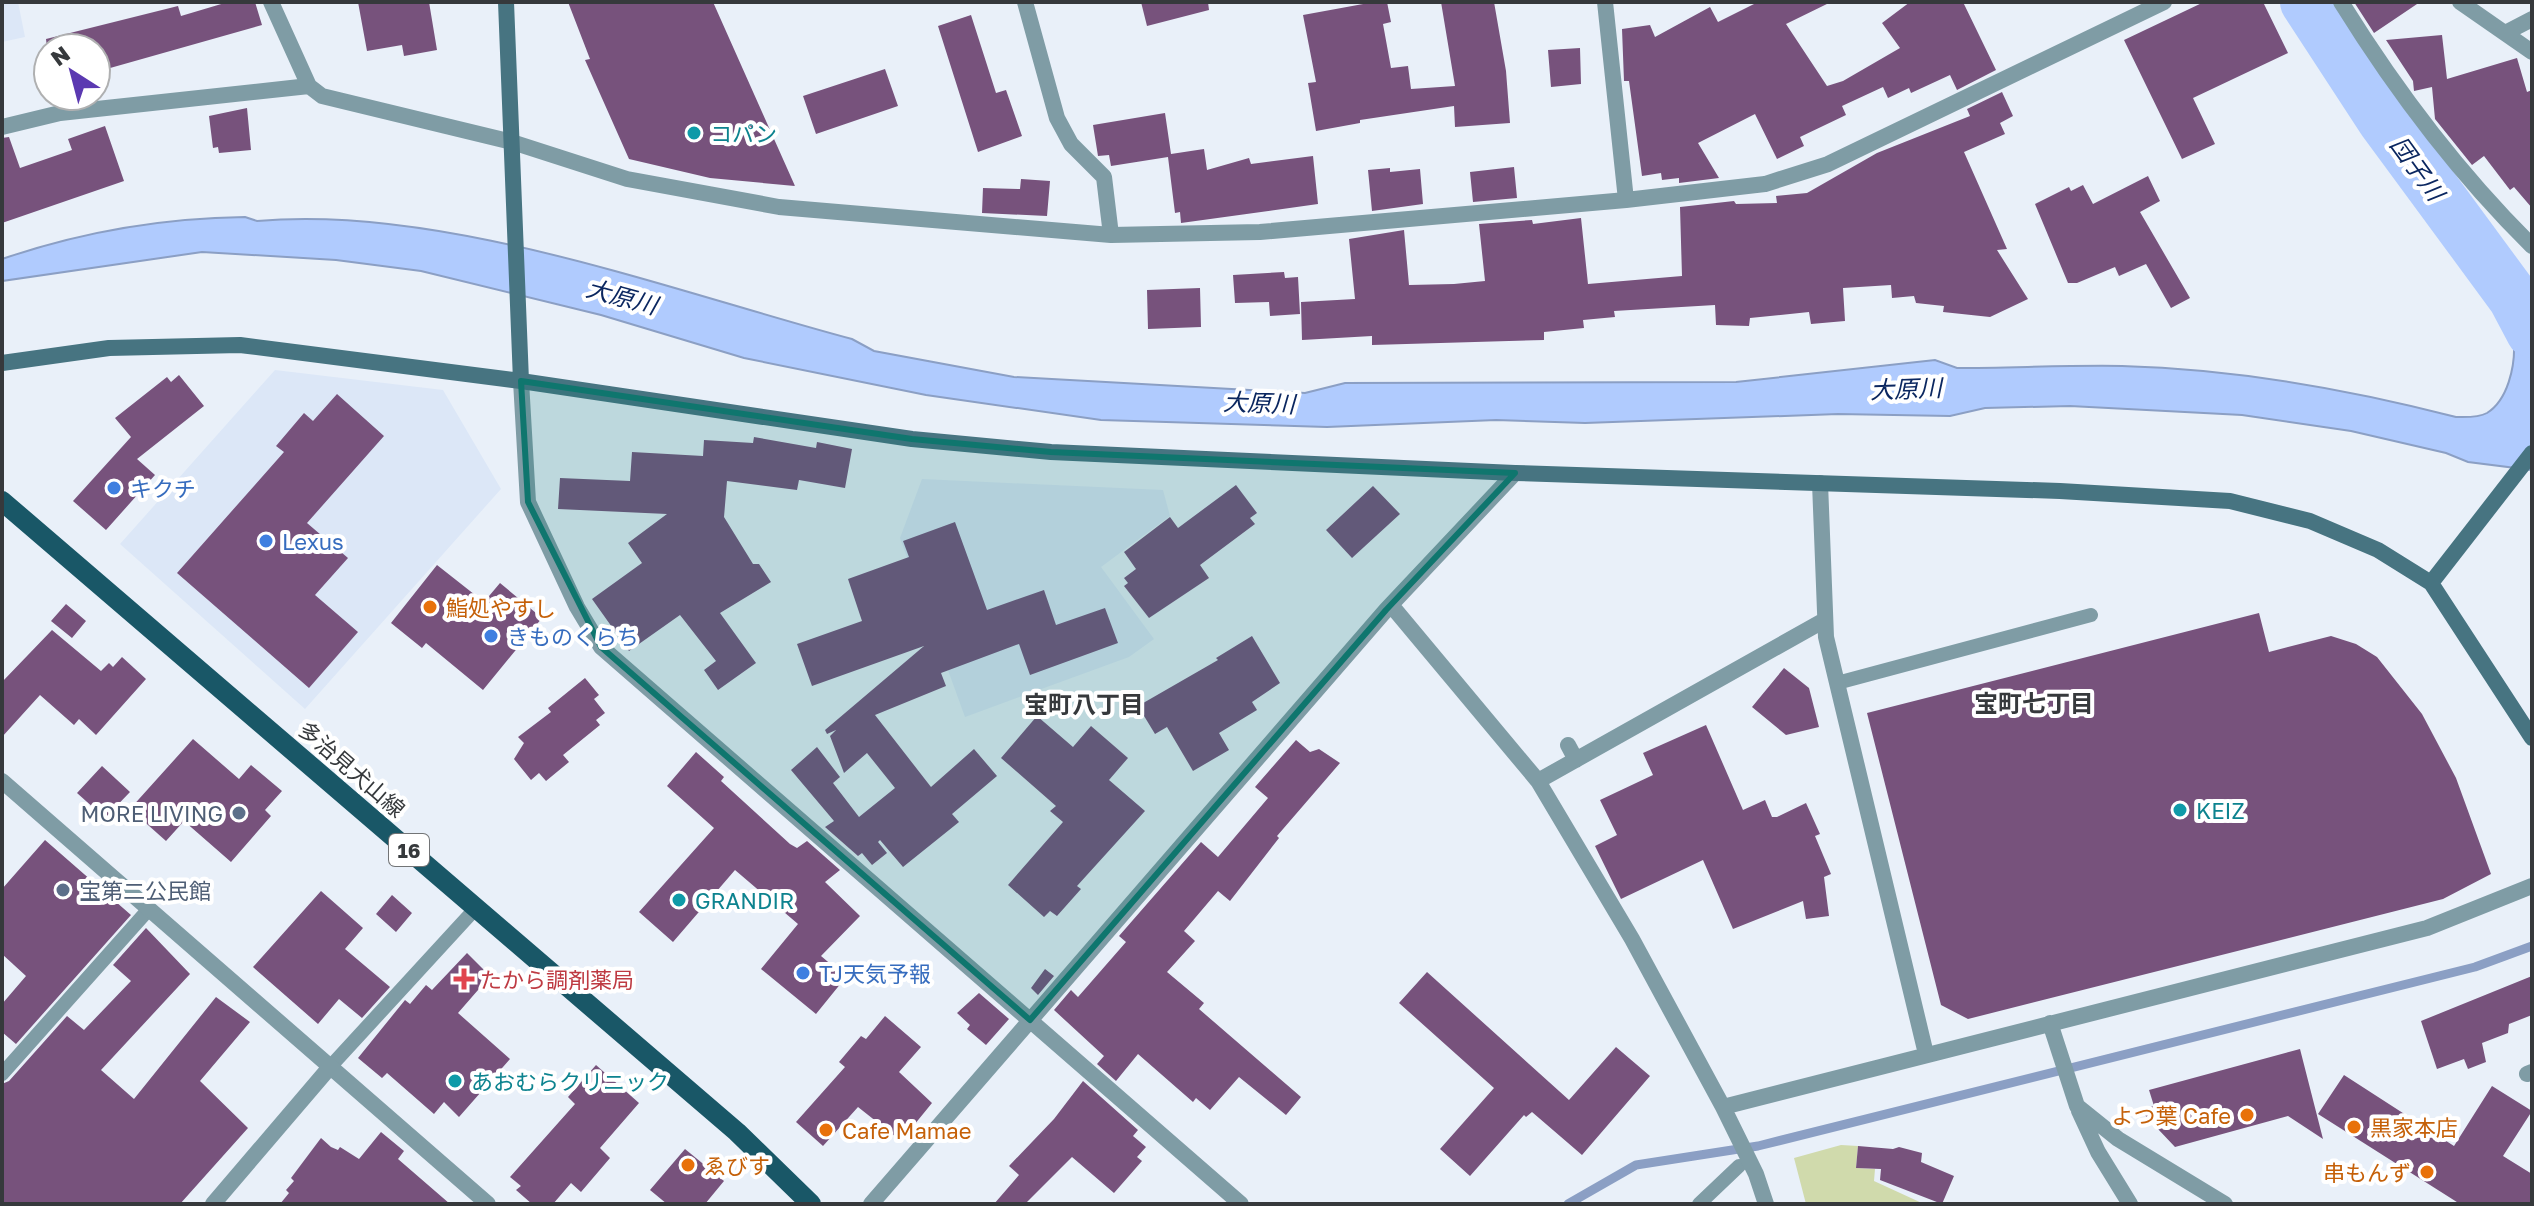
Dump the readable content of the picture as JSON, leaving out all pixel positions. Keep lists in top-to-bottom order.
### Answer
{
  "streets": {
    "main road": ["多治見犬山線", "16"]
  },
  "districts": ["宝町七丁目", "宝町八丁目"],
  "water": ["団子川", "大原川"],
  "places": {
    "other": [
      "コパン",
      "キクチ",
      "Lexus",
      "鮨処やすし",
      "きものくらち",
      "KEIZ",
      "MORE LIVING",
      "宝第二公民館",
      "GRANDIR",
      "TJ天気予報",
      "あおむらクリニック",
      "よつ葉 Cafe",
      "黒家本店",
      "Cafe Mamae",
      "ゑびす",
      "串もんず"
    ],
    "health": ["たから調剤薬局"]
  },
  "north": "top left"
}
